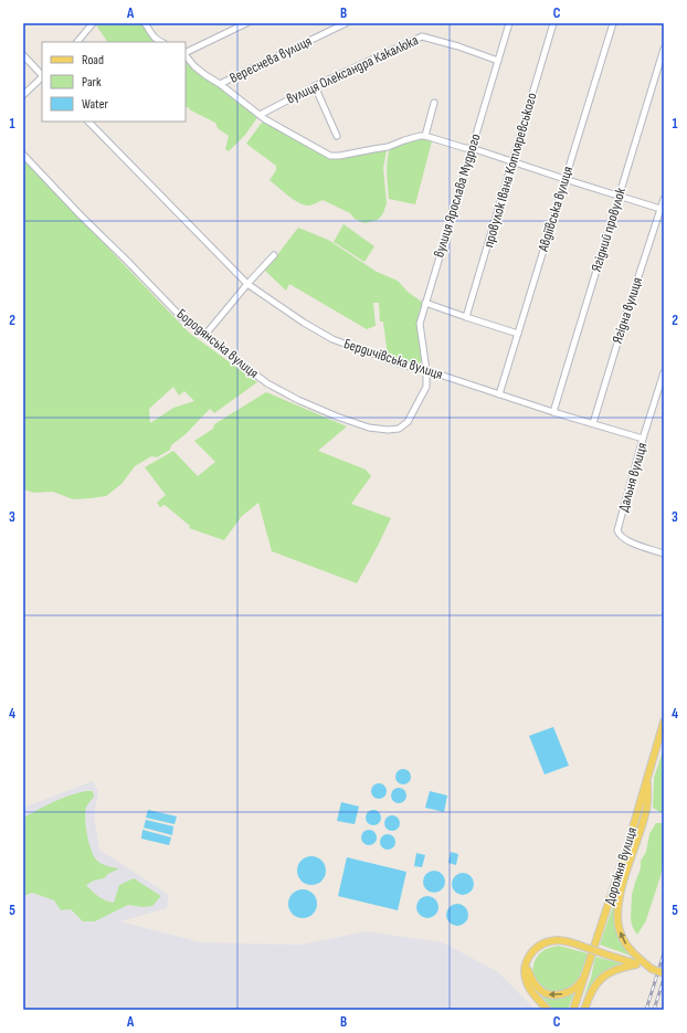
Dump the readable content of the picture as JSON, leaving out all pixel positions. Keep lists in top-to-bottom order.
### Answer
{
  "streets": {
    "main road": ["Дорожня вулиця"],
    "street": [
      "Вереснева вулиця",
      "вулиця Олександра Какалюка",
      "провулок Івана Котляревського",
      "вулиця Ярослава Мудрого",
      "Авдіївська вулиця",
      "Ягідний провулок",
      "Ягідна вулиця",
      "Бородянська вулиця",
      "Бердичівська вулиця",
      "Дальня вулиця"
    ]
  },
  "crossings": [
    ["вулиця Олександра Какалюка", "вулиця Ярослава Мудрого"],
    ["вулиця Ярослава Мудрого", "Бородянська вулиця"],
    ["вулиця Ярослава Мудрого", "Бердичівська вулиця"],
    ["Авдіївська вулиця", "Бердичівська вулиця"],
    ["Ягідний провулок", "Бердичівська вулиця"],
    ["Ягідна вулиця", "Бердичівська вулиця"],
    ["Бородянська вулиця", "Бердичівська вулиця"],
    ["Бердичівська вулиця", "Дальня вулиця"]
  ],
  "legend": ["Road", "Park", "Water"],
  "grid": {
    "columns": ["A", "B", "C"],
    "rows": [
      "1",
      "2",
      "3",
      "4",
      "5"
    ]
  }
}
